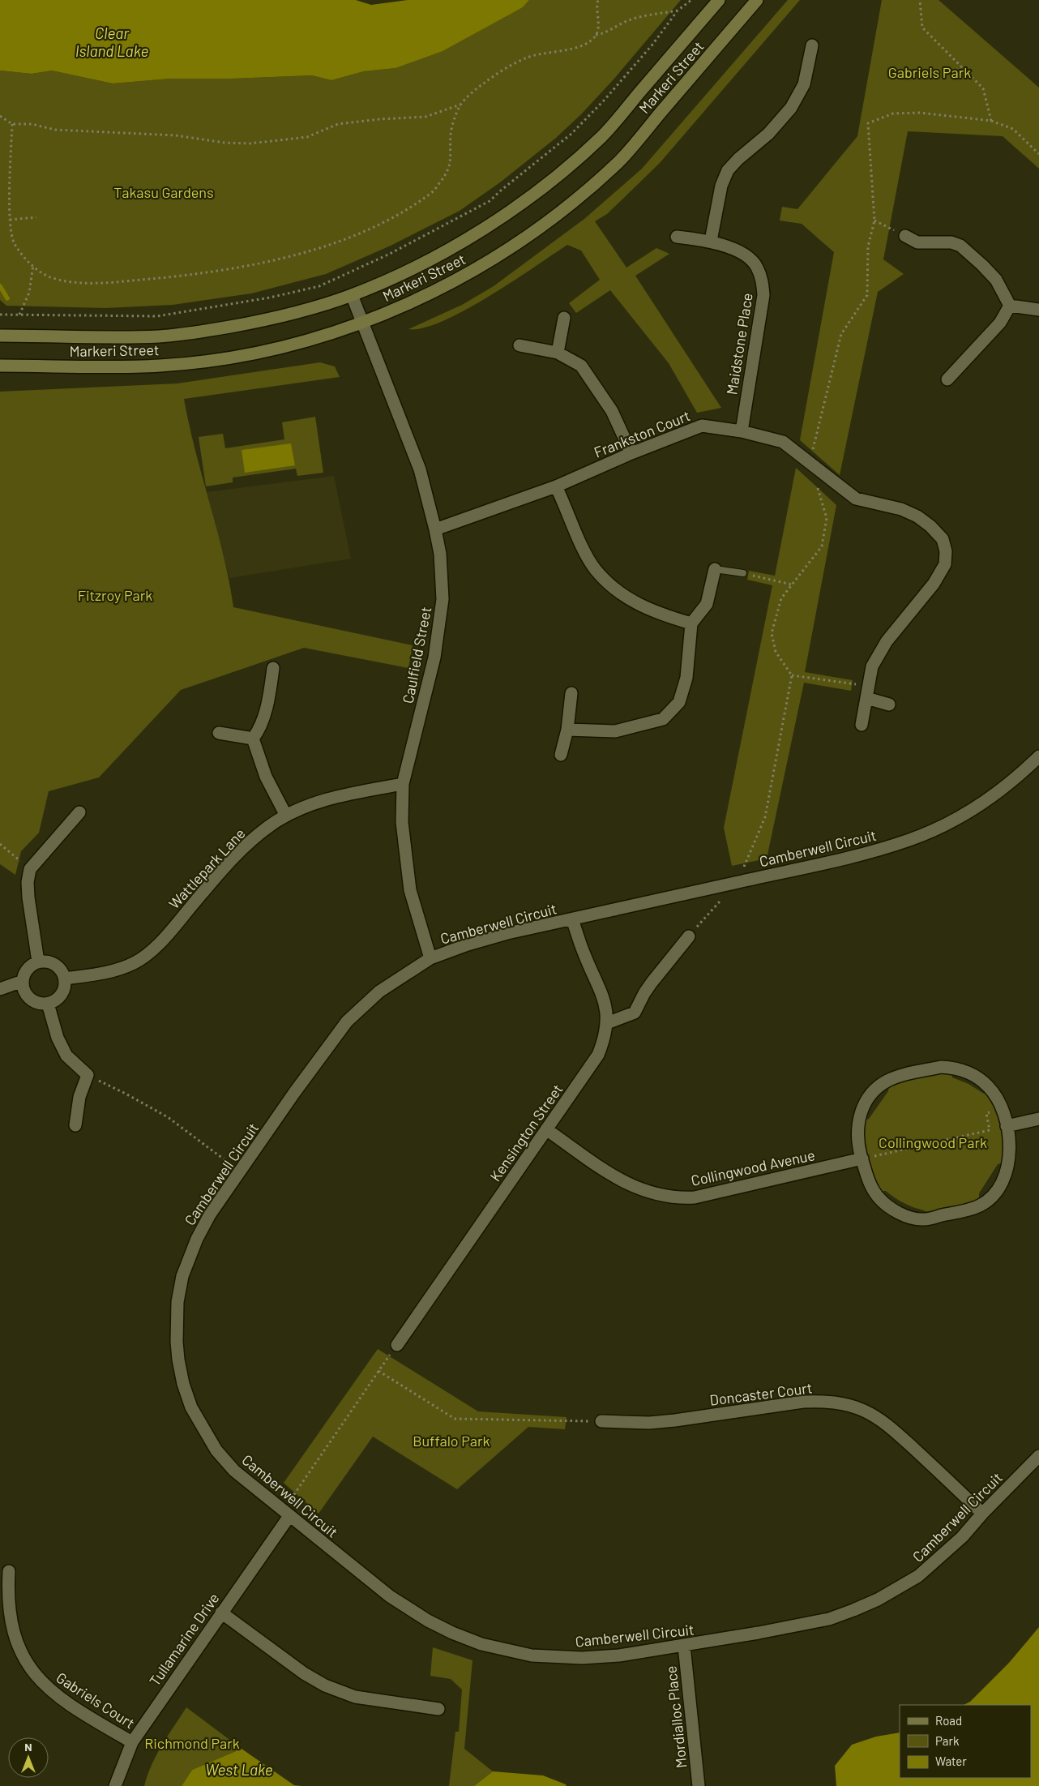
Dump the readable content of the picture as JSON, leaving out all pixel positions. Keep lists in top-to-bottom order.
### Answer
{
  "streets": {
    "main road": ["Markeri Street"],
    "street": [
      "Maidstone Place",
      "Frankston Court",
      "Caulfield Street",
      "Camberwell Circuit",
      "Wattlepark Lane",
      "Kensington Street",
      "Collingwood Avenue",
      "Doncaster Court",
      "Tullamarine Drive",
      "Gabriels Court",
      "Mordialloc Place"
    ]
  },
  "crossings": [
    ["Markeri Street", "Caulfield Street"],
    ["Maidstone Place", "Frankston Court"],
    ["Frankston Court", "Caulfield Street"],
    ["Caulfield Street", "Camberwell Circuit"],
    ["Caulfield Street", "Wattlepark Lane"],
    ["Camberwell Circuit", "Kensington Street"],
    ["Camberwell Circuit", "Doncaster Court"],
    ["Camberwell Circuit", "Tullamarine Drive"],
    ["Camberwell Circuit", "Mordialloc Place"],
    ["Kensington Street", "Collingwood Avenue"],
    ["Tullamarine Drive", "Gabriels Court"]
  ],
  "water": ["Clear Island Lake", "West Lake"],
  "parks": [
    "Gabriels Park",
    "Takasu Gardens",
    "Fitzroy Park",
    "Collingwood Park",
    "Buffalo Park",
    "Richmond Park"
  ],
  "legend": ["Road", "Park", "Water"],
  "north": "top"
}
